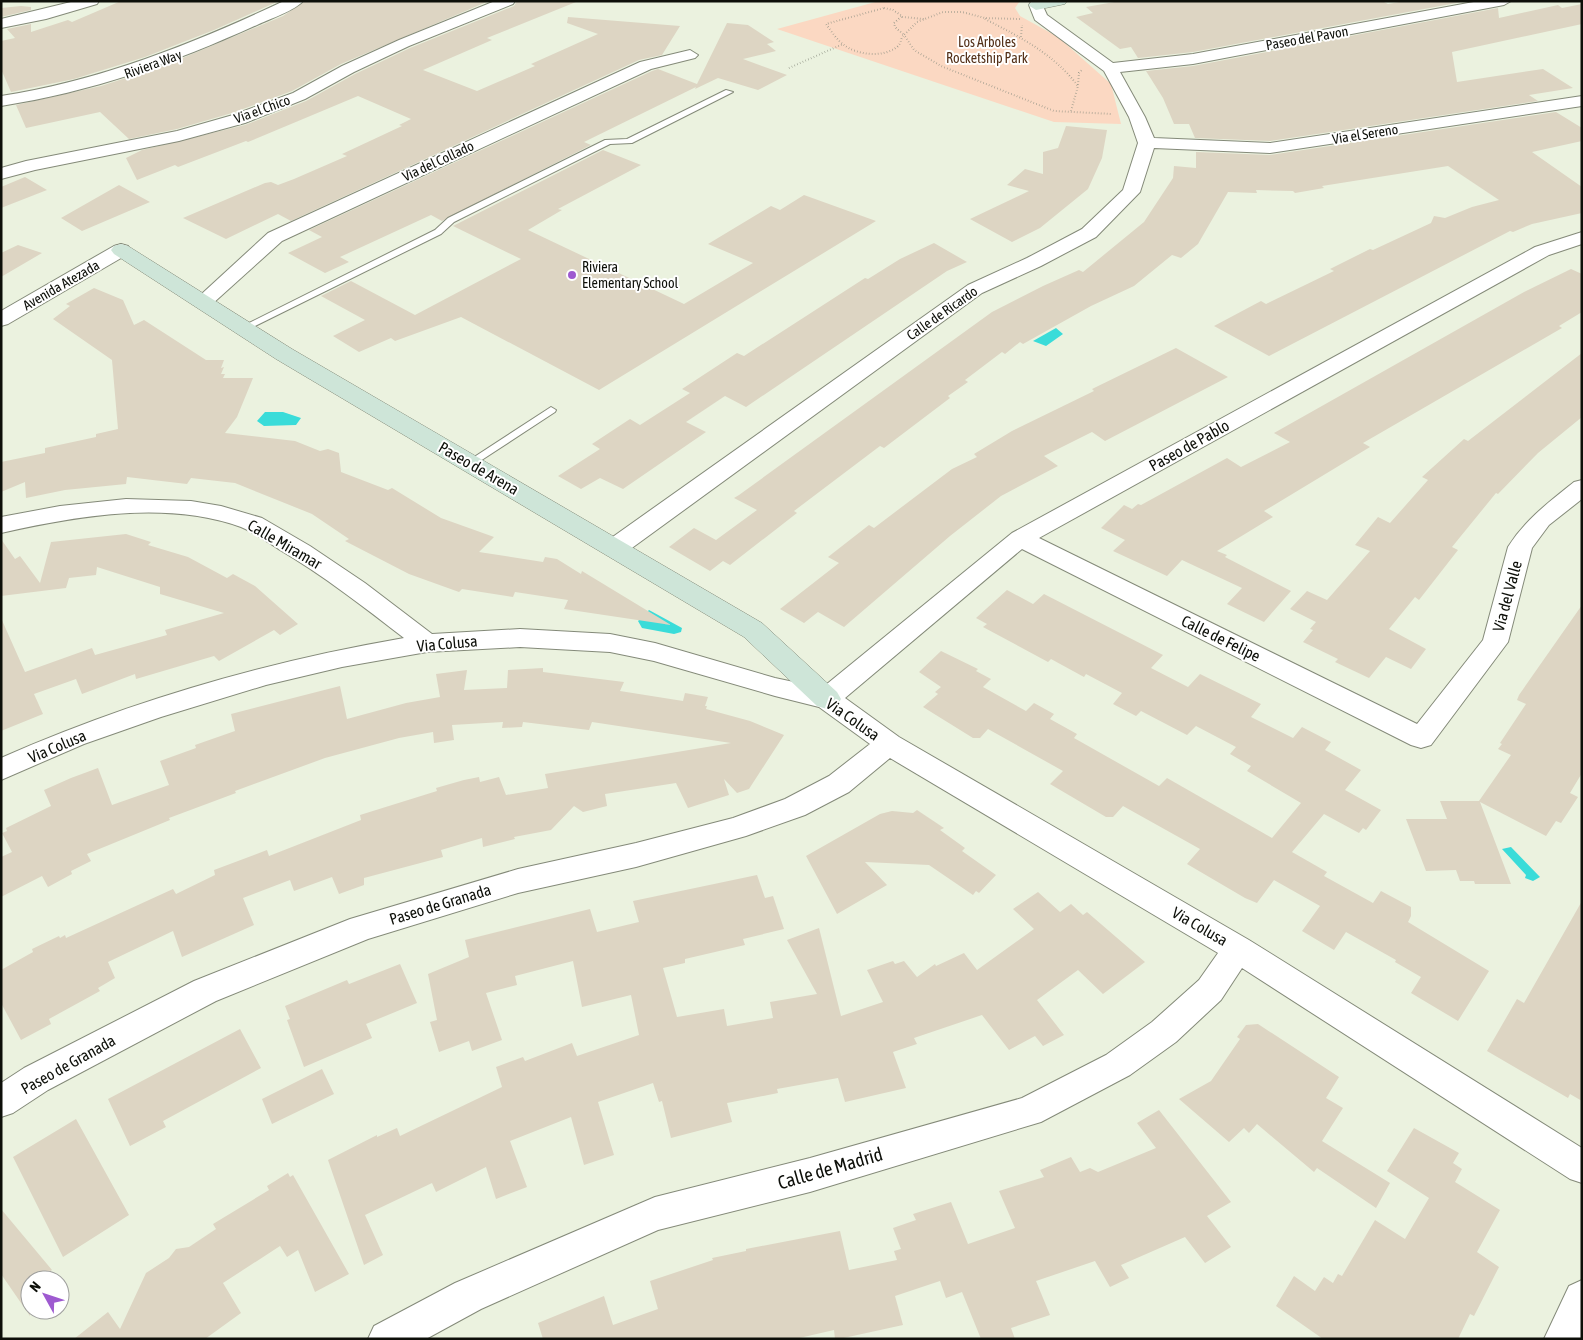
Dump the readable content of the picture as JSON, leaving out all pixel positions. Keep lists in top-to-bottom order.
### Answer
{
  "streets": {
    "street": [
      "Paseo del Pavon",
      "Riviera Way",
      "Via el Chico",
      "Via el Sereno",
      "Via del Collado",
      "Avenida Atezada",
      "Calle de Ricardo",
      "Paseo de Pablo",
      "Paseo de Arena",
      "Calle Miramar",
      "Via del Valle",
      "Calle de Felipe",
      "Via Colusa",
      "Paseo de Granada",
      "Calle de Madrid"
    ]
  },
  "crossings": [
    ["Via el Sereno", "Calle de Ricardo"],
    ["Via del Collado", "Paseo de Arena"],
    ["Avenida Atezada", "Paseo de Arena"],
    ["Calle de Ricardo", "Paseo de Arena"],
    ["Paseo de Pablo", "Paseo de Arena"],
    ["Paseo de Pablo", "Calle de Felipe"],
    ["Paseo de Pablo", "Via Colusa"],
    ["Paseo de Arena", "Via Colusa"],
    ["Calle Miramar", "Via Colusa"],
    ["Via del Valle", "Calle de Felipe"],
    ["Via Colusa", "Paseo de Granada"],
    ["Via Colusa", "Calle de Madrid"]
  ],
  "parks": ["Los Arboles Rocketship Park"],
  "places": ["Riviera Elementary School"],
  "north": "top left"
}
